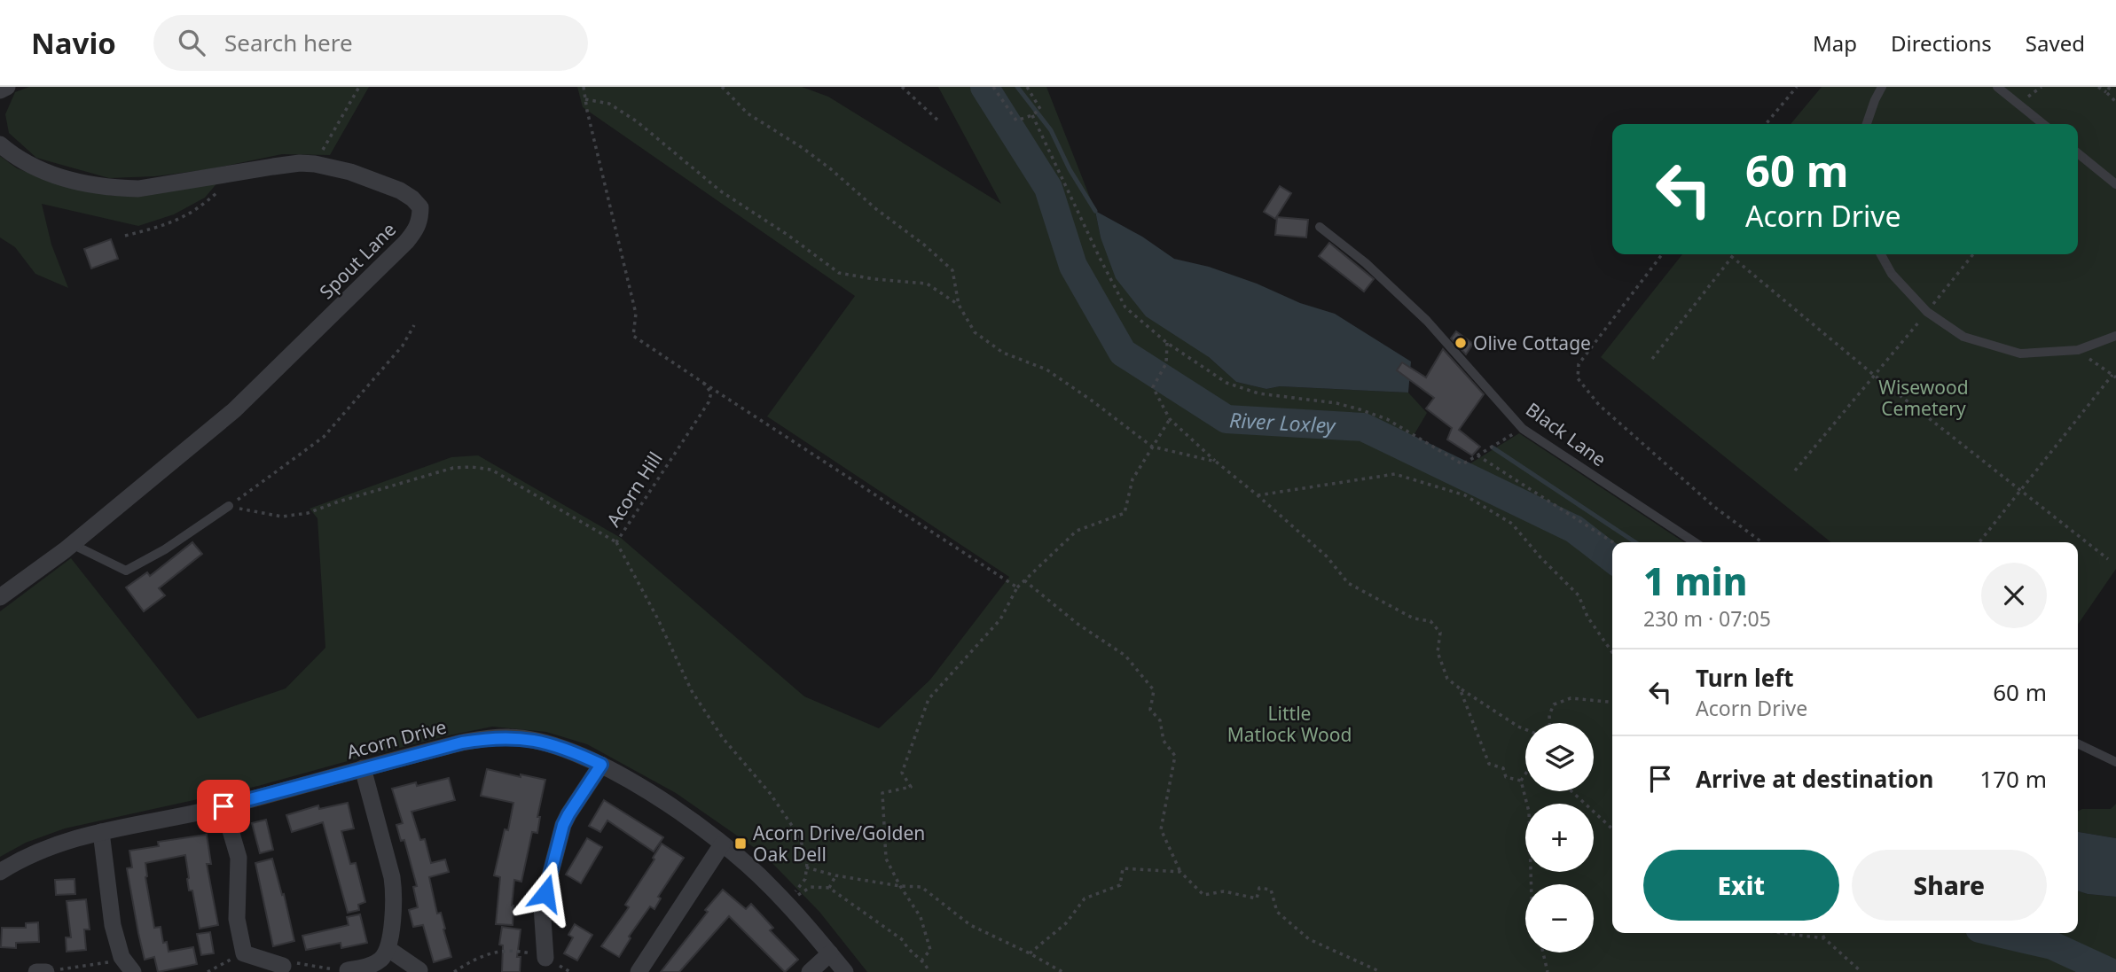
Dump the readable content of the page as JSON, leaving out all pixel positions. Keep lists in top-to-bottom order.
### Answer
{
  "streets": {
    "street": ["Spout Lane", "Acorn Drive"],
    "lane": ["Black Lane"],
    "path": ["Acorn Hill"]
  },
  "water": ["River Loxley"],
  "parks": ["Wisewood Cemetery", "Little Matlock Wood"],
  "places": {
    "other": ["Olive Cottage"],
    "transit": ["Acorn Drive/Golden Oak Dell"]
  },
  "page": {
    "header": "Navio",
    "search": "Search here",
    "nav": ["Map", "Directions", "Saved"],
    "turn": ["60 m", "Acorn Drive"],
    "heading": ["1 min", "230 m · 07:05"],
    "list": [
      {
        "name": "Turn left",
        "note": "Acorn Drive",
        "value": "60 m"
      },
      {
        "name": "Arrive at destination",
        "value": "170 m"
      }
    ],
    "map_buttons": ["+", "−"],
    "buttons": ["Exit", "Share"]
  }
}
